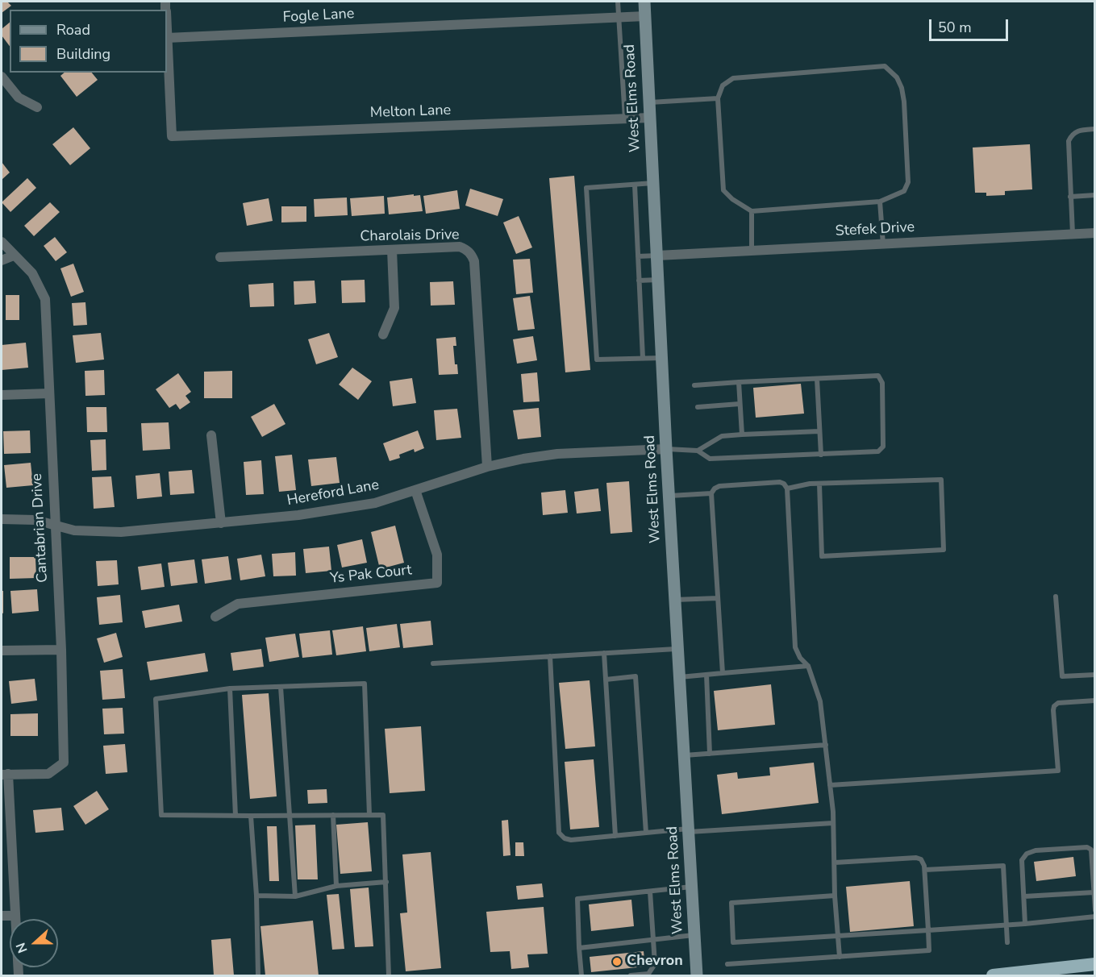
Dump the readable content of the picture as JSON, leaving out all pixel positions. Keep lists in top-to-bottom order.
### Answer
{
  "streets": {
    "main road": ["West Elms Road"],
    "street": [
      "Fogle Lane",
      "Melton Lane",
      "Stefek Drive",
      "Charolais Drive",
      "Hereford Lane",
      "Cantabrian Drive",
      "Ys Pak Court"
    ]
  },
  "crossings": [
    ["Fogle Lane", "West Elms Road"],
    ["Fogle Lane", "Melton Lane"],
    ["West Elms Road", "Melton Lane"],
    ["West Elms Road", "Stefek Drive"],
    ["West Elms Road", "Hereford Lane"],
    ["Charolais Drive", "Hereford Lane"],
    ["Hereford Lane", "Cantabrian Drive"],
    ["Hereford Lane", "Ys Pak Court"]
  ],
  "places": ["Chevron"],
  "legend": ["Road", "Building"],
  "scale_bar": "50 m",
  "north": "left"
}
